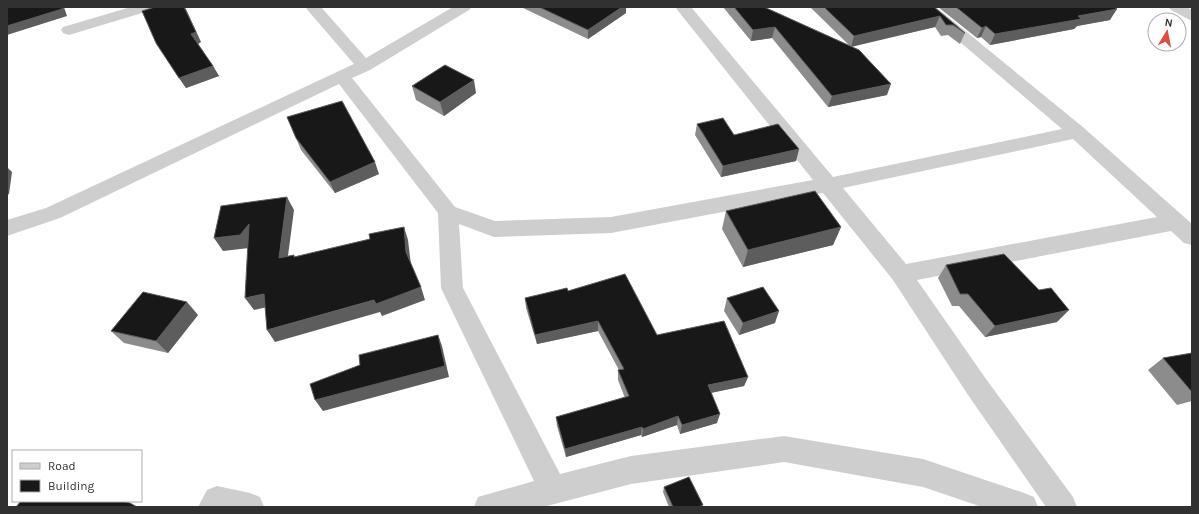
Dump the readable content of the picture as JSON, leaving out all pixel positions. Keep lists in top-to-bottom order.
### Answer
{
  "legend": ["Road", "Building"],
  "north": "top"
}
